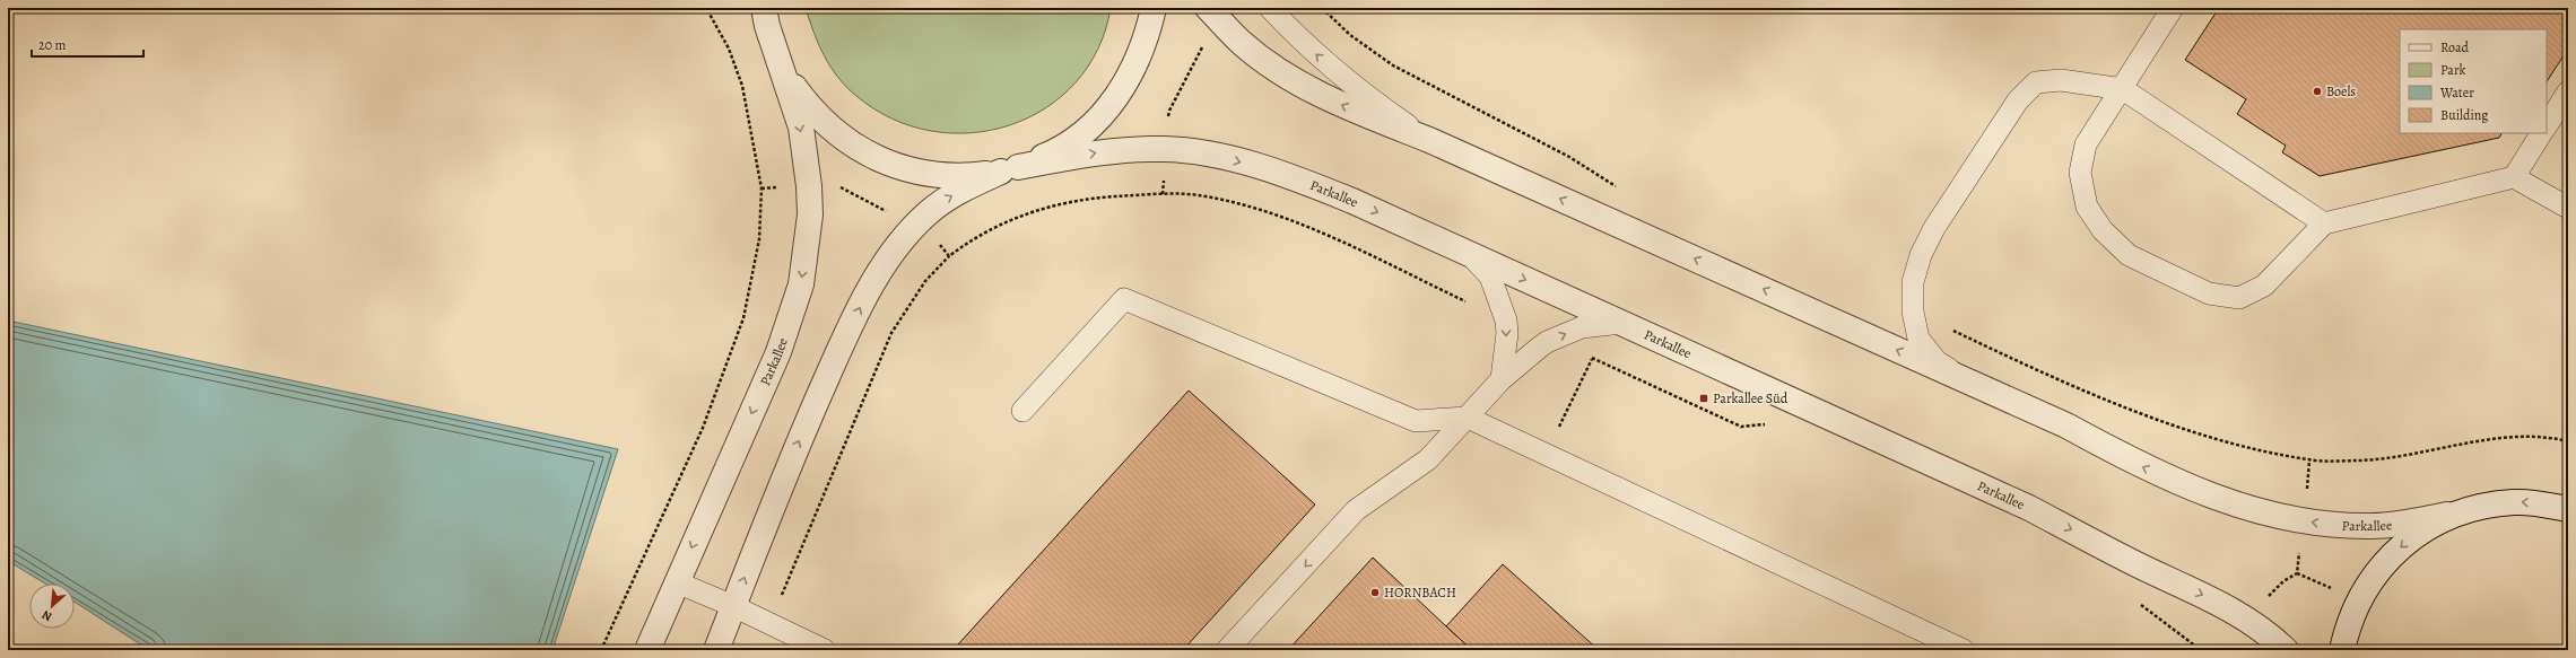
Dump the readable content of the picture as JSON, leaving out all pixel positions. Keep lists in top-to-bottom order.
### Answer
{
  "streets": {
    "street": ["Parkallee"]
  },
  "places": {
    "other": ["Boels", "HORNBACH"],
    "transit": ["Parkallee Süd"]
  },
  "legend": [
    "Road",
    "Park",
    "Water",
    "Building"
  ],
  "scale_bar": "20 m",
  "north": "bottom left"
}
